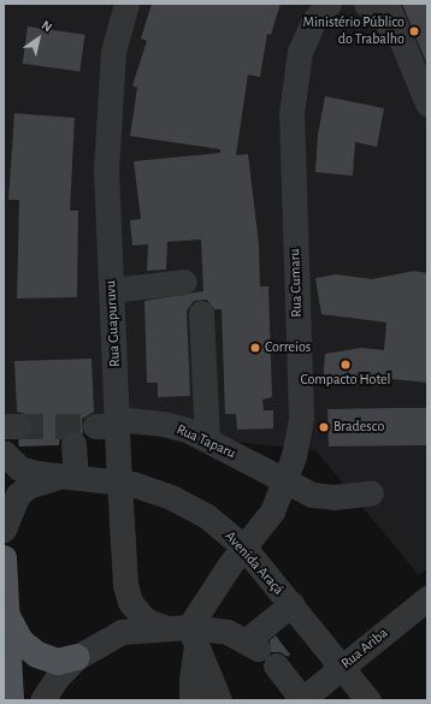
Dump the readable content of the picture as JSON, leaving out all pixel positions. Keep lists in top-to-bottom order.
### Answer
{
  "streets": {
    "street": [
      "Rua Cumaru",
      "Rua Guapuruvu",
      "Rua Taparu",
      "Avenida Araçá",
      "Rua Ariba"
    ]
  },
  "crossings": [
    ["Rua Cumaru", "Rua Taparu"],
    ["Rua Cumaru", "Avenida Araçá"],
    ["Rua Guapuruvu", "Rua Taparu"],
    ["Rua Guapuruvu", "Avenida Araçá"],
    ["Avenida Araçá", "Rua Ariba"]
  ],
  "places": [
    "Ministério Público do Trabalho",
    "Correios",
    "Compacto Hotel",
    "Bradesco"
  ],
  "north": "top right"
}
